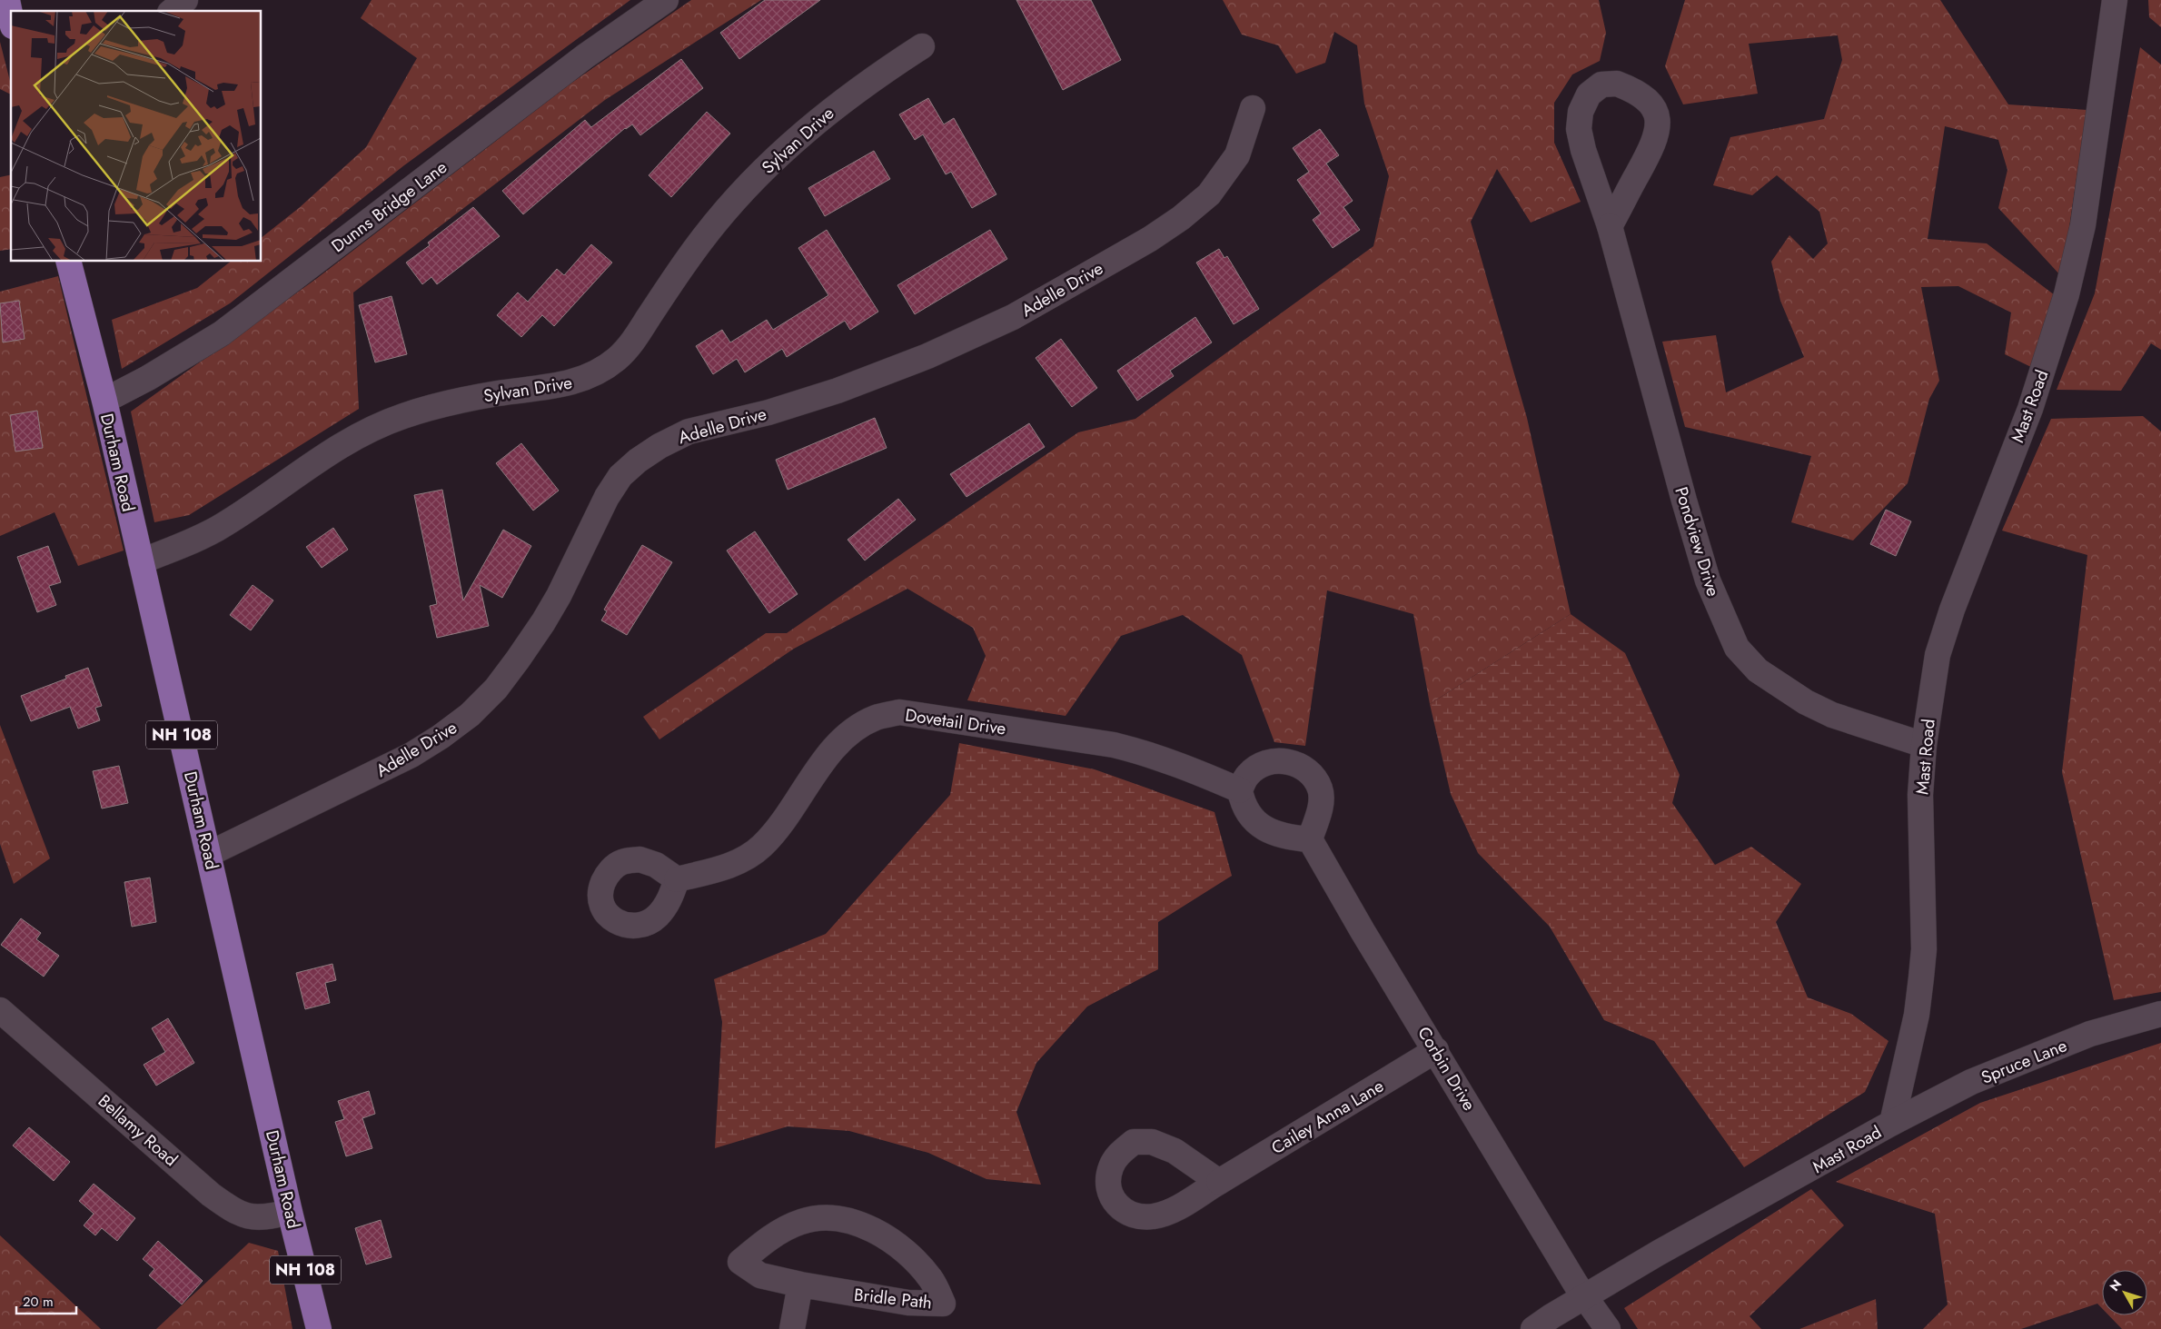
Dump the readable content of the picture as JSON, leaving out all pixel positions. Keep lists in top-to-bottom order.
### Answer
{
  "streets": {
    "main road": ["Durham Road", "NH 108"],
    "street": [
      "Sylvan Drive",
      "Dunns Bridge Lane",
      "Adelle Drive",
      "Mast Road",
      "Pondview Drive",
      "Dovetail Drive",
      "Spruce Lane",
      "Corbin Drive",
      "Cailey Anna Lane",
      "Bellamy Road",
      "Bridle Path"
    ]
  },
  "crossings": [
    ["Sylvan Drive", "Durham Road"],
    ["Dunns Bridge Lane", "Durham Road"],
    ["Adelle Drive", "Durham Road"],
    ["Mast Road", "Pondview Drive"],
    ["Mast Road", "Spruce Lane"],
    ["Mast Road", "Corbin Drive"],
    ["Durham Road", "Bellamy Road"],
    ["Dovetail Drive", "Corbin Drive"],
    ["Corbin Drive", "Cailey Anna Lane"]
  ],
  "scale_bar": "20 m",
  "north": "top left"
}
